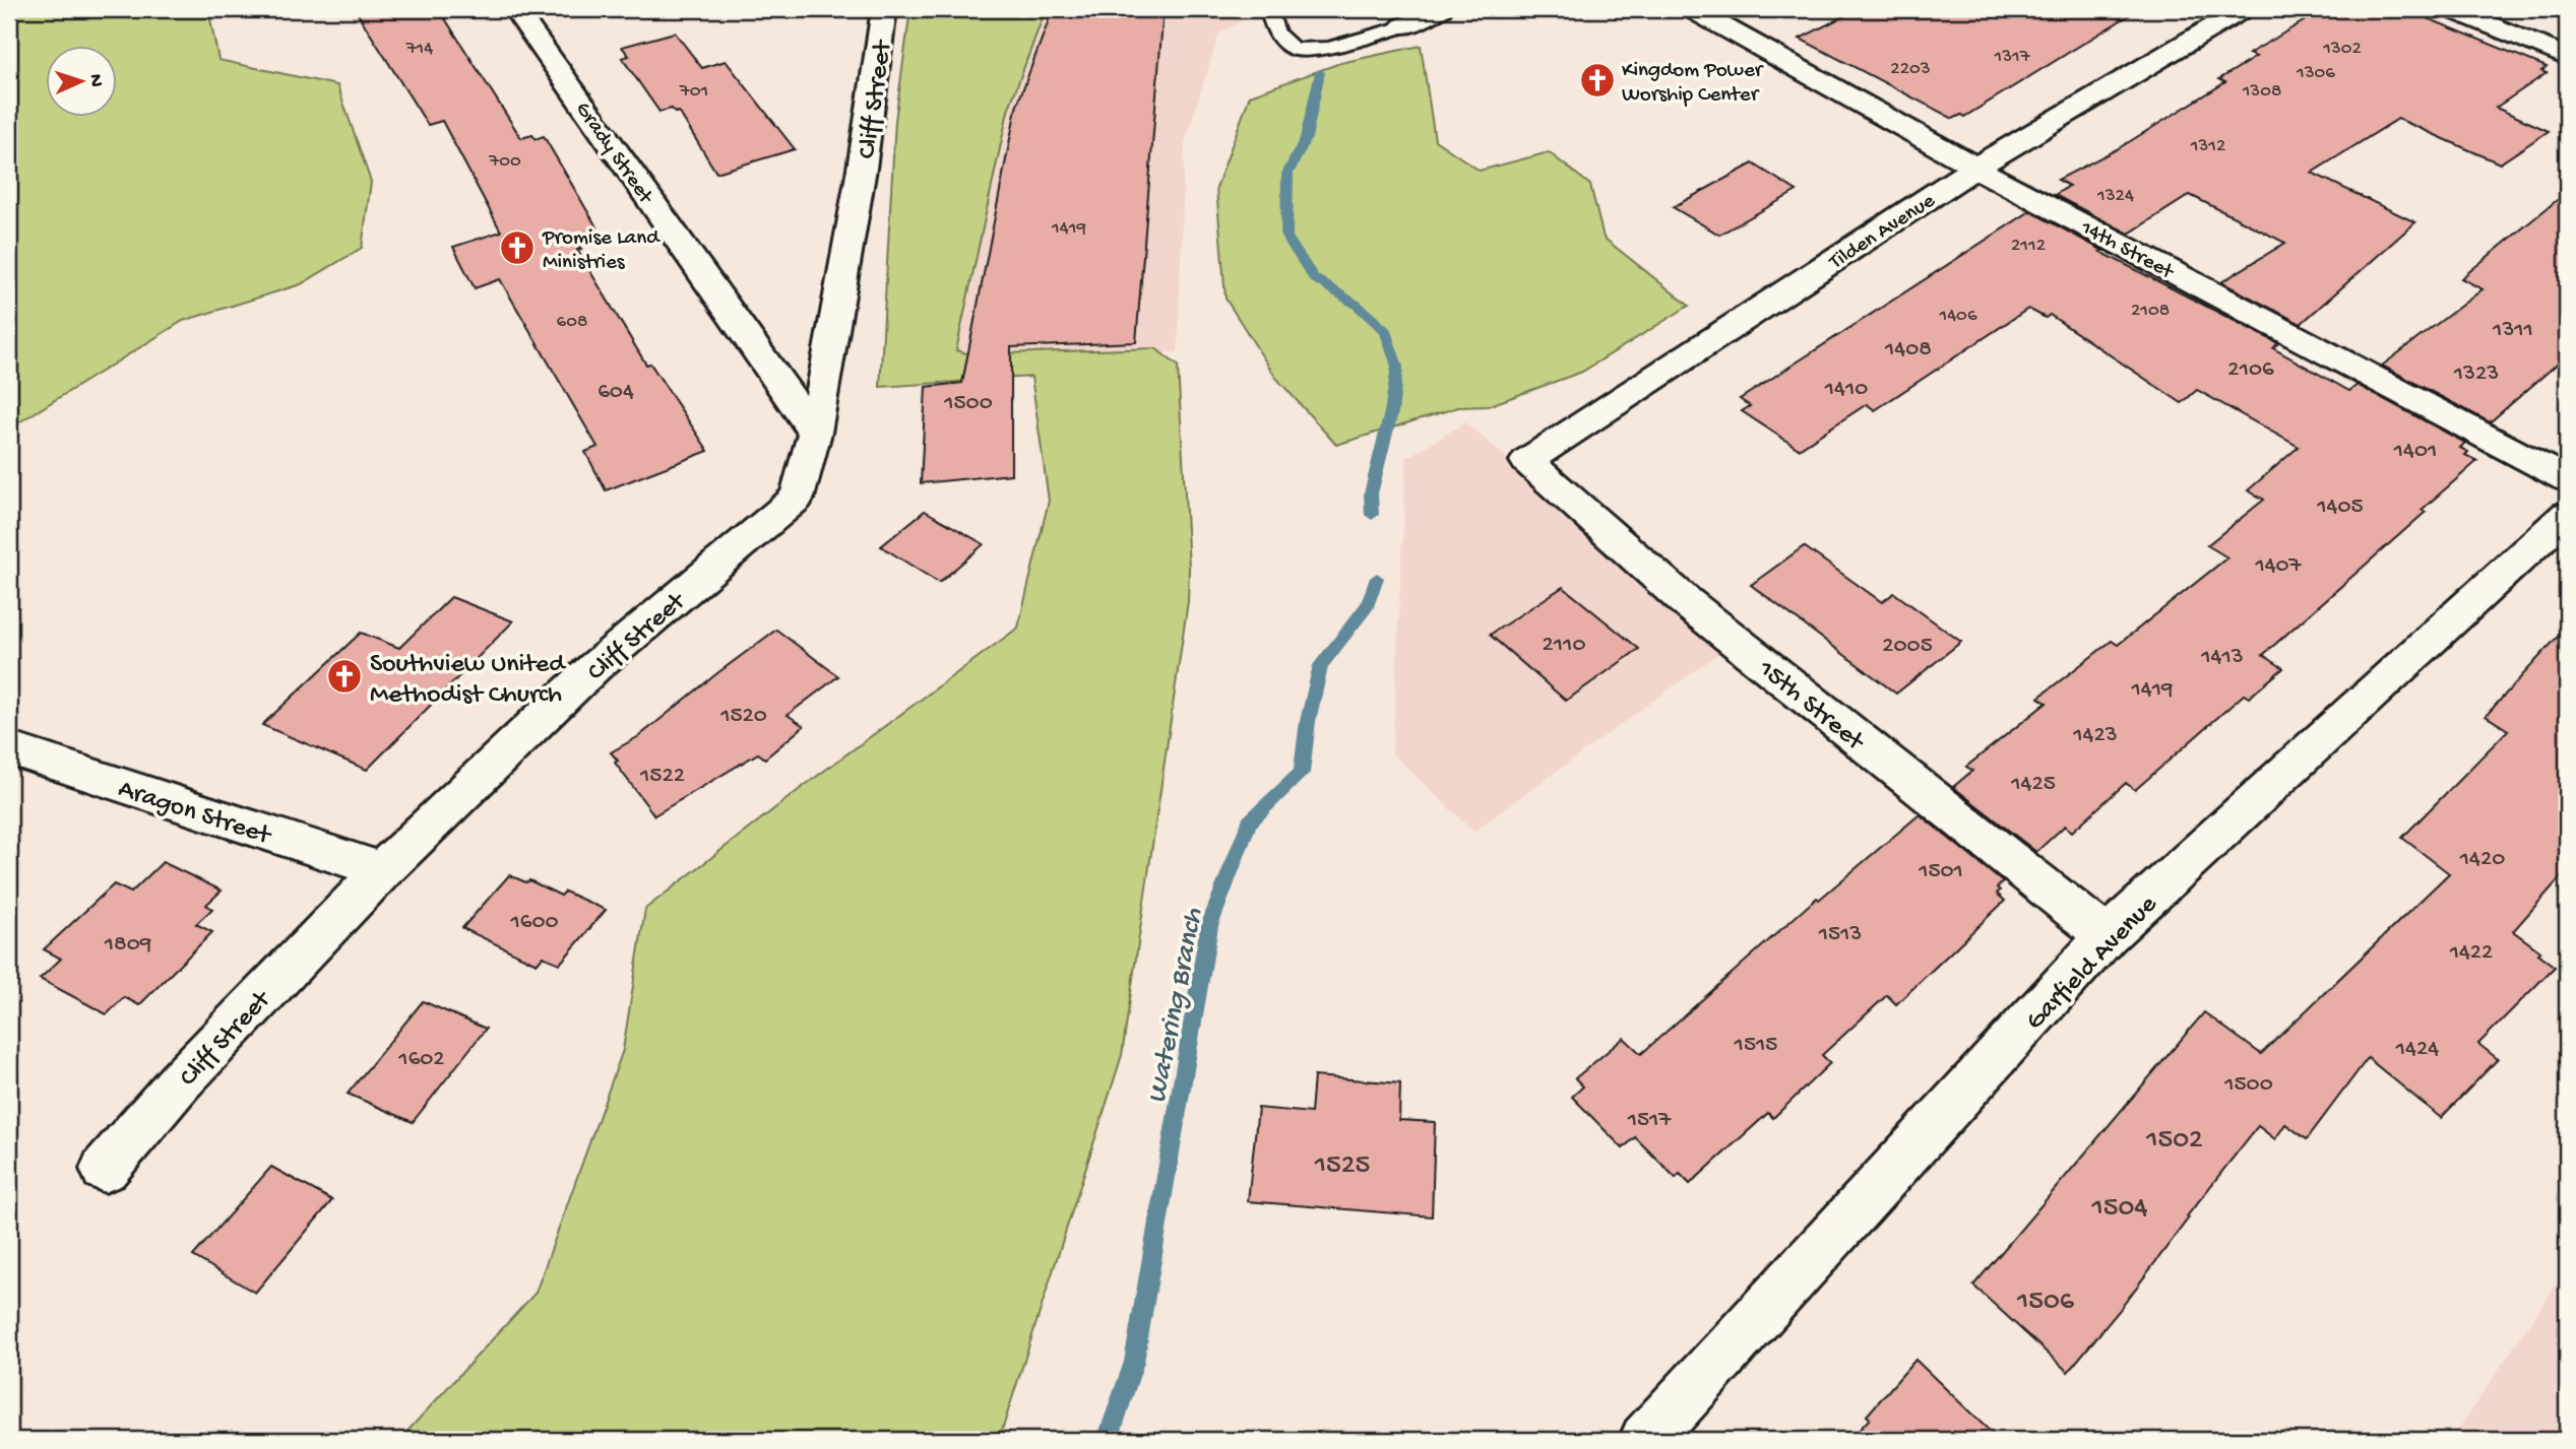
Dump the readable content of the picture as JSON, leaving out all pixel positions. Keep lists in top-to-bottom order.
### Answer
{
  "streets": {
    "street": [
      "Cliff Street",
      "Grady Street",
      "Tilden Avenue",
      "14th Street",
      "15th Street",
      "Aragon Street",
      "Garfield Avenue"
    ]
  },
  "crossings": [
    ["Cliff Street", "Grady Street"],
    ["Cliff Street", "Aragon Street"],
    ["Tilden Avenue", "14th Street"],
    ["Tilden Avenue", "15th Street"],
    ["15th Street", "Garfield Avenue"]
  ],
  "water": ["Watering Branch"],
  "places": {
    "church": ["Kingdom Power Worship Center", "Promise Land Ministries", "Southview United Methodist Church"]
  },
  "house_numbers": [
    "714",
    "1302",
    "1317",
    "2203",
    "1306",
    "701",
    "1308",
    "1312",
    "700",
    "1324",
    "1419",
    "2112",
    "2108",
    "1406",
    "608",
    "1311",
    "1408",
    "2106",
    "1323",
    "1410",
    "604",
    "1500",
    "1401",
    "1405",
    "1407",
    "2110",
    "2005",
    "1413",
    "1419",
    "1520",
    "1423",
    "1522",
    "1425",
    "1420",
    "1501",
    "1600",
    "1513",
    "1809",
    "1422",
    "1515",
    "1424",
    "1602",
    "1500",
    "1517",
    "1502",
    "1525",
    "1504",
    "1506"
  ],
  "north": "right"
}
